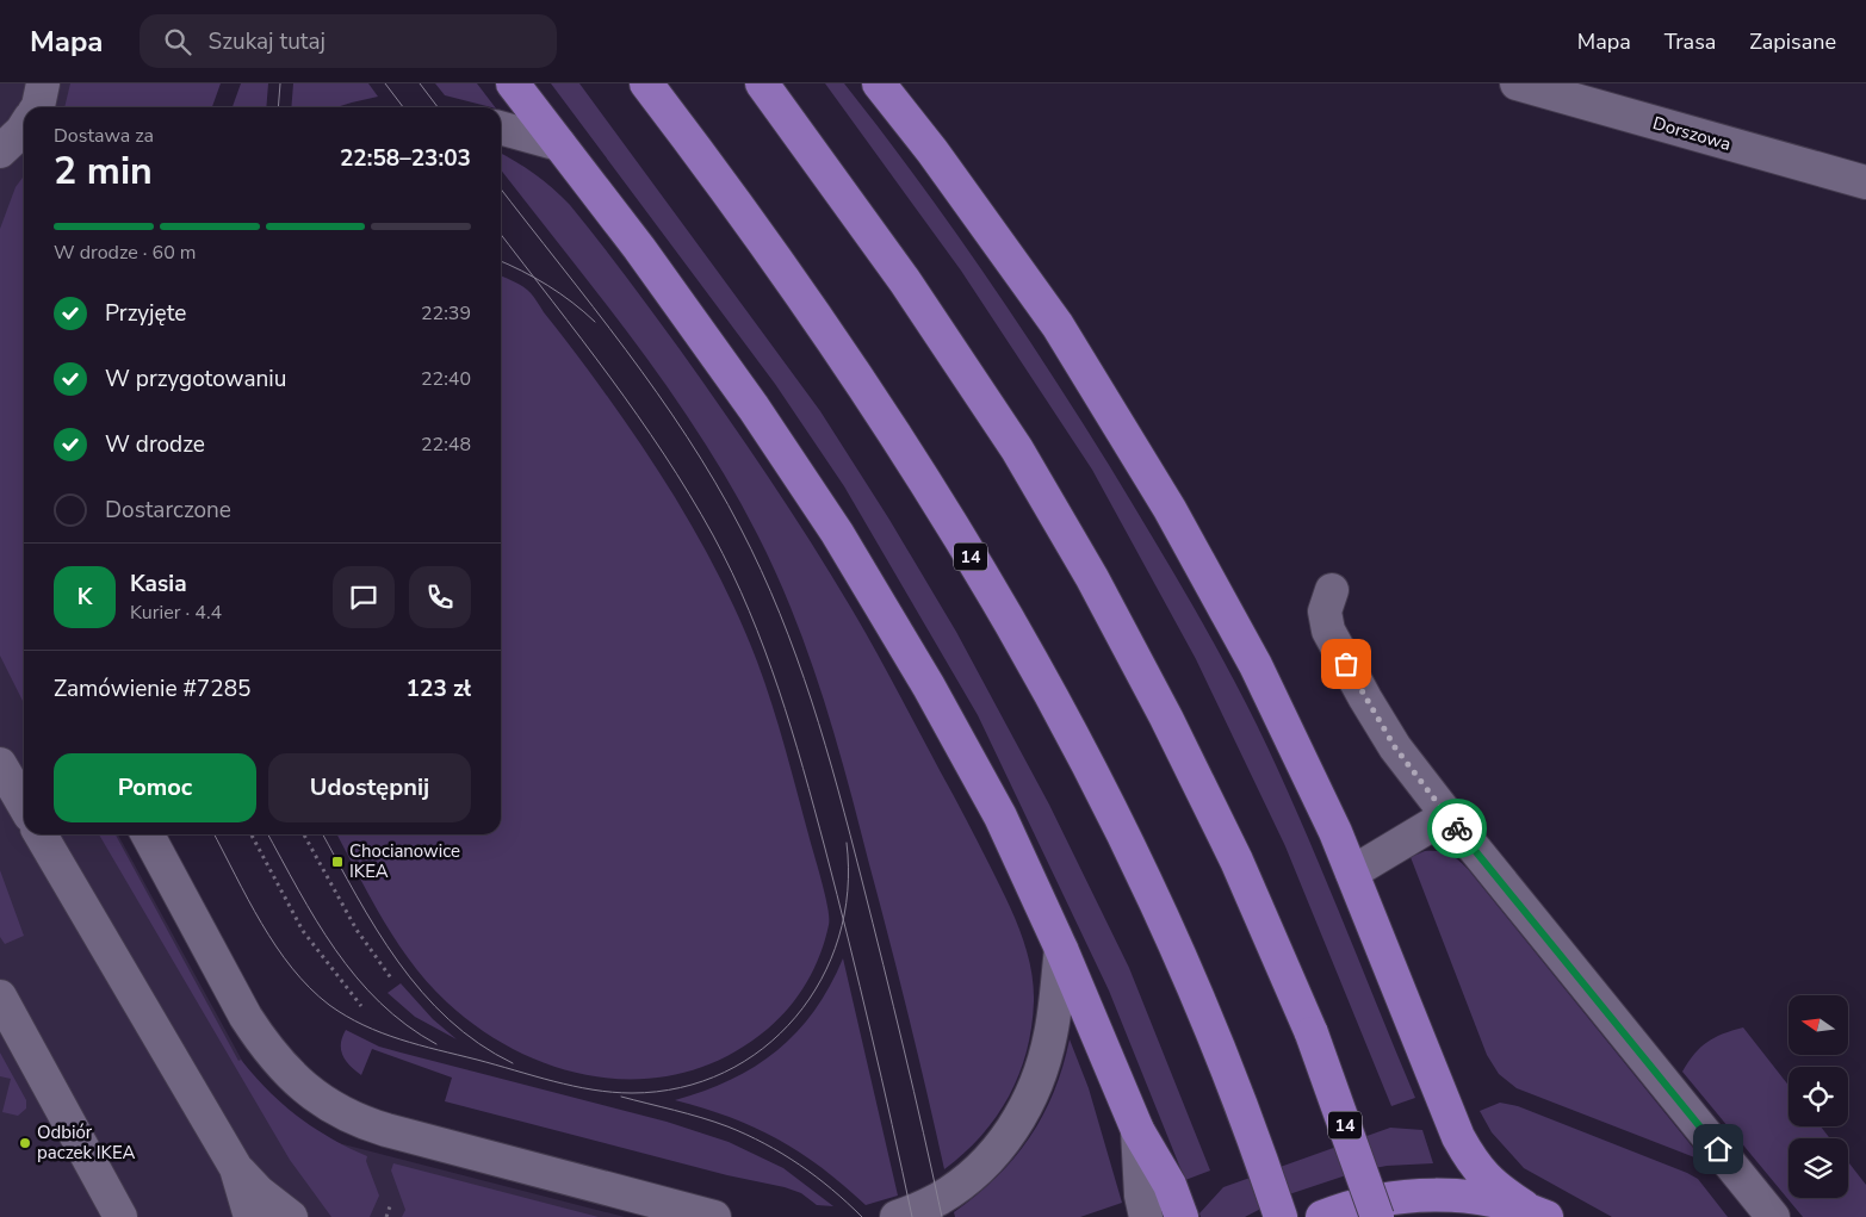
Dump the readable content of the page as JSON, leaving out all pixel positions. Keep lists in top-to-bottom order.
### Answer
{
  "streets": {
    "main road": ["14"],
    "street": ["Dorszowa"]
  },
  "places": {
    "transit": ["Chocianowice IKEA"],
    "other": ["Odbiór paczek IKEA"]
  },
  "north": "left",
  "page": {
    "header": "Mapa",
    "search": "Szukaj tutaj",
    "nav": ["Mapa", "Trasa", "Zapisane"],
    "heading": ["2 min", "Dostawa za", "22:58–23:03"],
    "panel": [
      "Kasia",
      "Kurier · 4.4",
      "Zamówienie #7285",
      "123 zł"
    ],
    "bar": "W drodze · 60 m",
    "list": [
      ["Przyjęte", "22:39"],
      ["W przygotowaniu", "22:40"],
      ["W drodze", "22:48"],
      "Dostarczone"
    ],
    "round": "K",
    "buttons": ["Pomoc", "Udostępnij"]
  }
}
